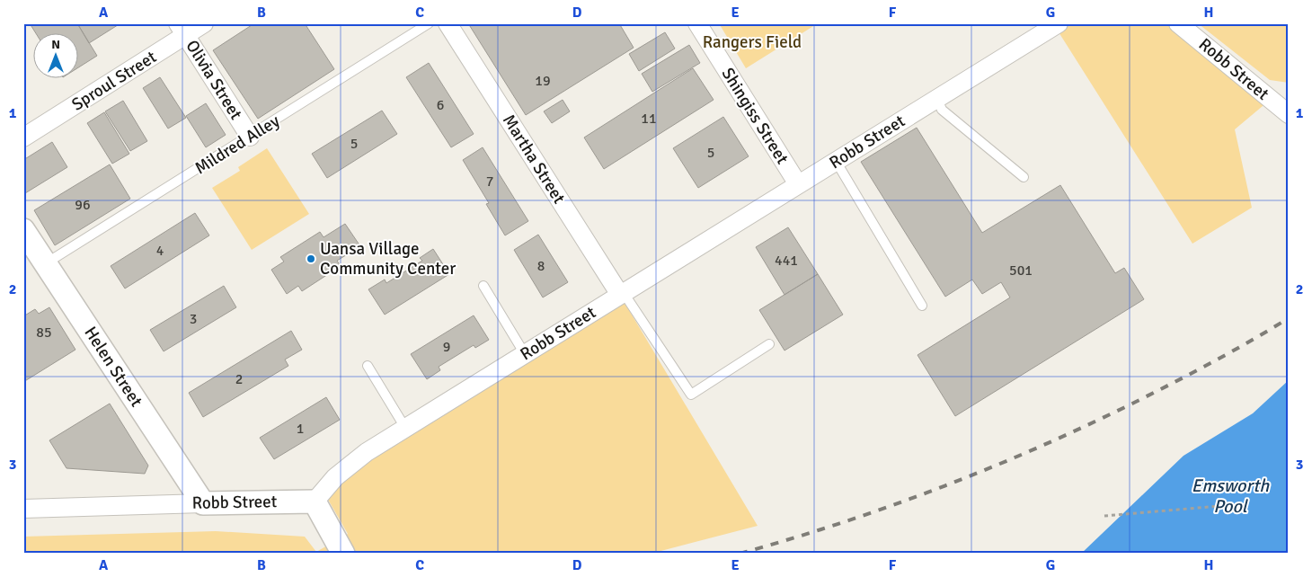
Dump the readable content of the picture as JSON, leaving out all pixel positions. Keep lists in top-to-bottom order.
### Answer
{
  "streets": {
    "street": [
      "Robb Street",
      "Olivia Street",
      "Sproul Street",
      "Shingiss Street",
      "Martha Street",
      "Helen Street"
    ],
    "lane": ["Mildred Alley"]
  },
  "crossings": [
    ["Robb Street", "Shingiss Street"],
    ["Robb Street", "Martha Street"],
    ["Robb Street", "Helen Street"],
    ["Olivia Street", "Sproul Street"],
    ["Olivia Street", "Mildred Alley"],
    ["Mildred Alley", "Helen Street"]
  ],
  "water": ["Emsworth Pool"],
  "parks": ["Rangers Field"],
  "places": ["Uansa Village Community Center"],
  "house_numbers": [
    "19",
    "6",
    "11",
    "5",
    "5",
    "7",
    "96",
    "4",
    "441",
    "8",
    "501",
    "3",
    "85",
    "9",
    "2",
    "1"
  ],
  "north": "top",
  "grid": {
    "columns": [
      "A",
      "B",
      "C",
      "D",
      "E",
      "F",
      "G",
      "H"
    ],
    "rows": ["1", "2", "3"]
  }
}
